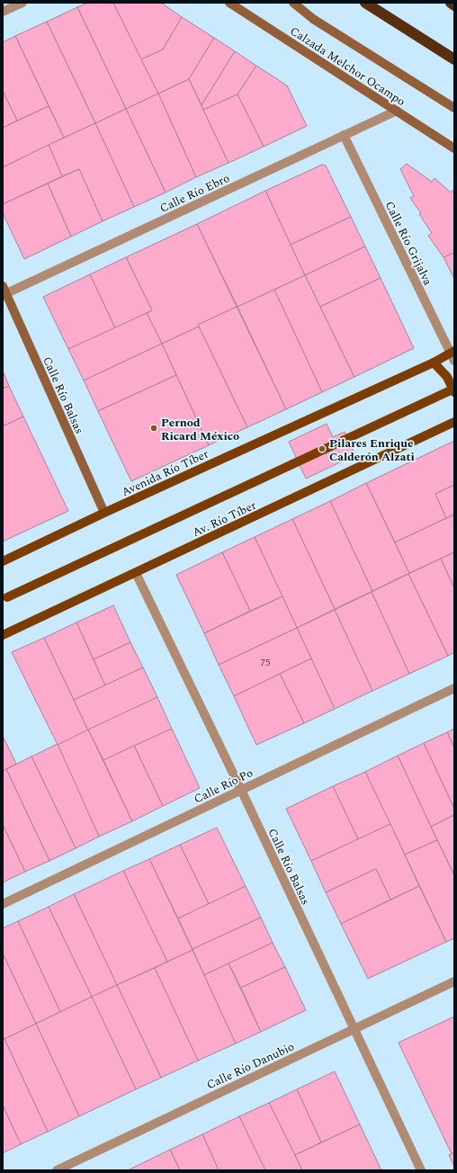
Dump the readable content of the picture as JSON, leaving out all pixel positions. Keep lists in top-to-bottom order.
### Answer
{
  "streets": {
    "main road": [
      "Calzada Melchor Ocampo",
      "Calle Río Balsas",
      "Avenida Río Tíber",
      "Av. Río Tíber"
    ],
    "street": [
      "Calle Río Ebro",
      "Calle Río Grijalva",
      "Calle Río Po",
      "Calle Río Danubio"
    ]
  },
  "crossings": [
    ["Calzada Melchor Ocampo", "Calle Río Ebro"],
    ["Calle Río Ebro", "Calle Río Grijalva"],
    ["Calle Río Ebro", "Calle Río Balsas"],
    ["Calle Río Grijalva", "Avenida Río Tíber"],
    ["Calle Río Balsas", "Avenida Río Tíber"],
    ["Calle Río Balsas", "Av. Río Tíber"],
    ["Calle Río Balsas", "Calle Río Po"],
    ["Calle Río Balsas", "Calle Río Danubio"]
  ],
  "places": ["Pernod Ricard México", "Pilares Enrique Calderón Alzati"],
  "house_numbers": ["75"]
}
